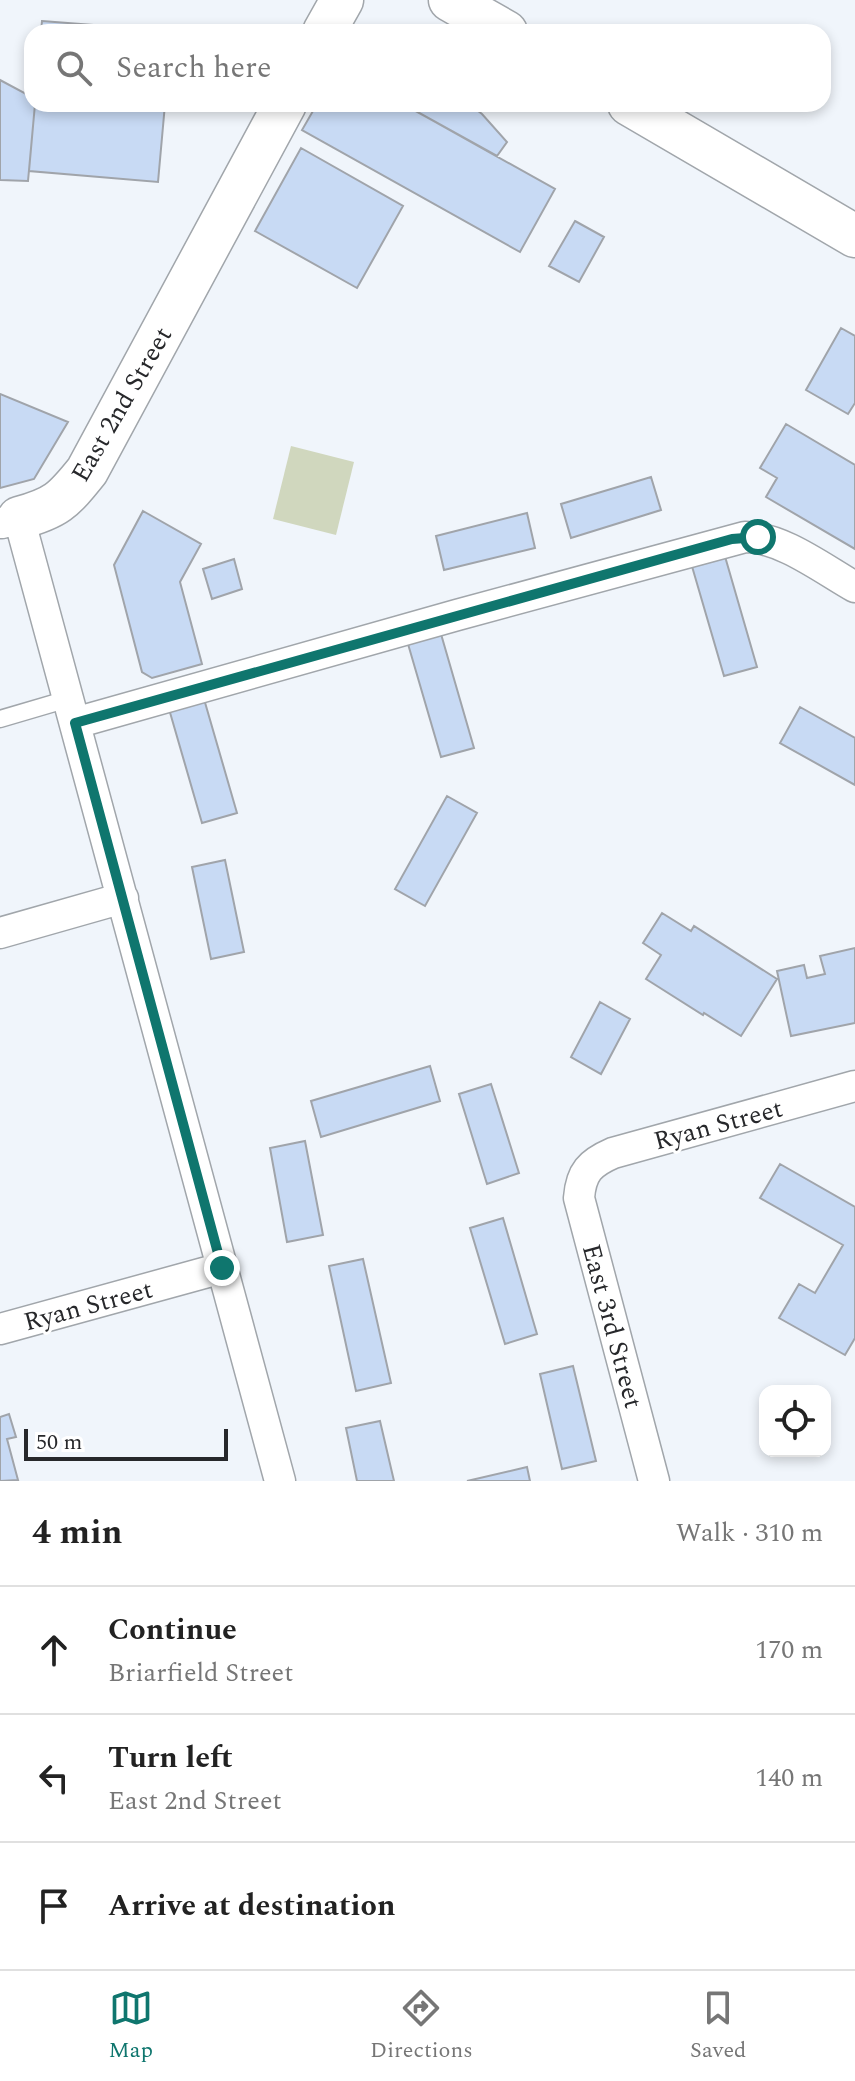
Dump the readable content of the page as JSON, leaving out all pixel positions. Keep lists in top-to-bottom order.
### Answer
{
  "streets": {
    "street": ["East 2nd Street", "Ryan Street", "East 3rd Street"]
  },
  "crossings": [
    ["East 2nd Street", "Ryan Street"],
    ["Ryan Street", "East 3rd Street"]
  ],
  "scale_bar": "50 m",
  "page": {
    "search": "Search here",
    "scale": "50 m",
    "heading": ["4 min", "Walk · 310 m"],
    "list": [
      ["Continue", "Briarfield Street", "170 m"],
      ["Turn left", "East 2nd Street", "140 m"],
      "Arrive at destination"
    ],
    "nav": ["Map", "Directions", "Saved"]
  }
}
